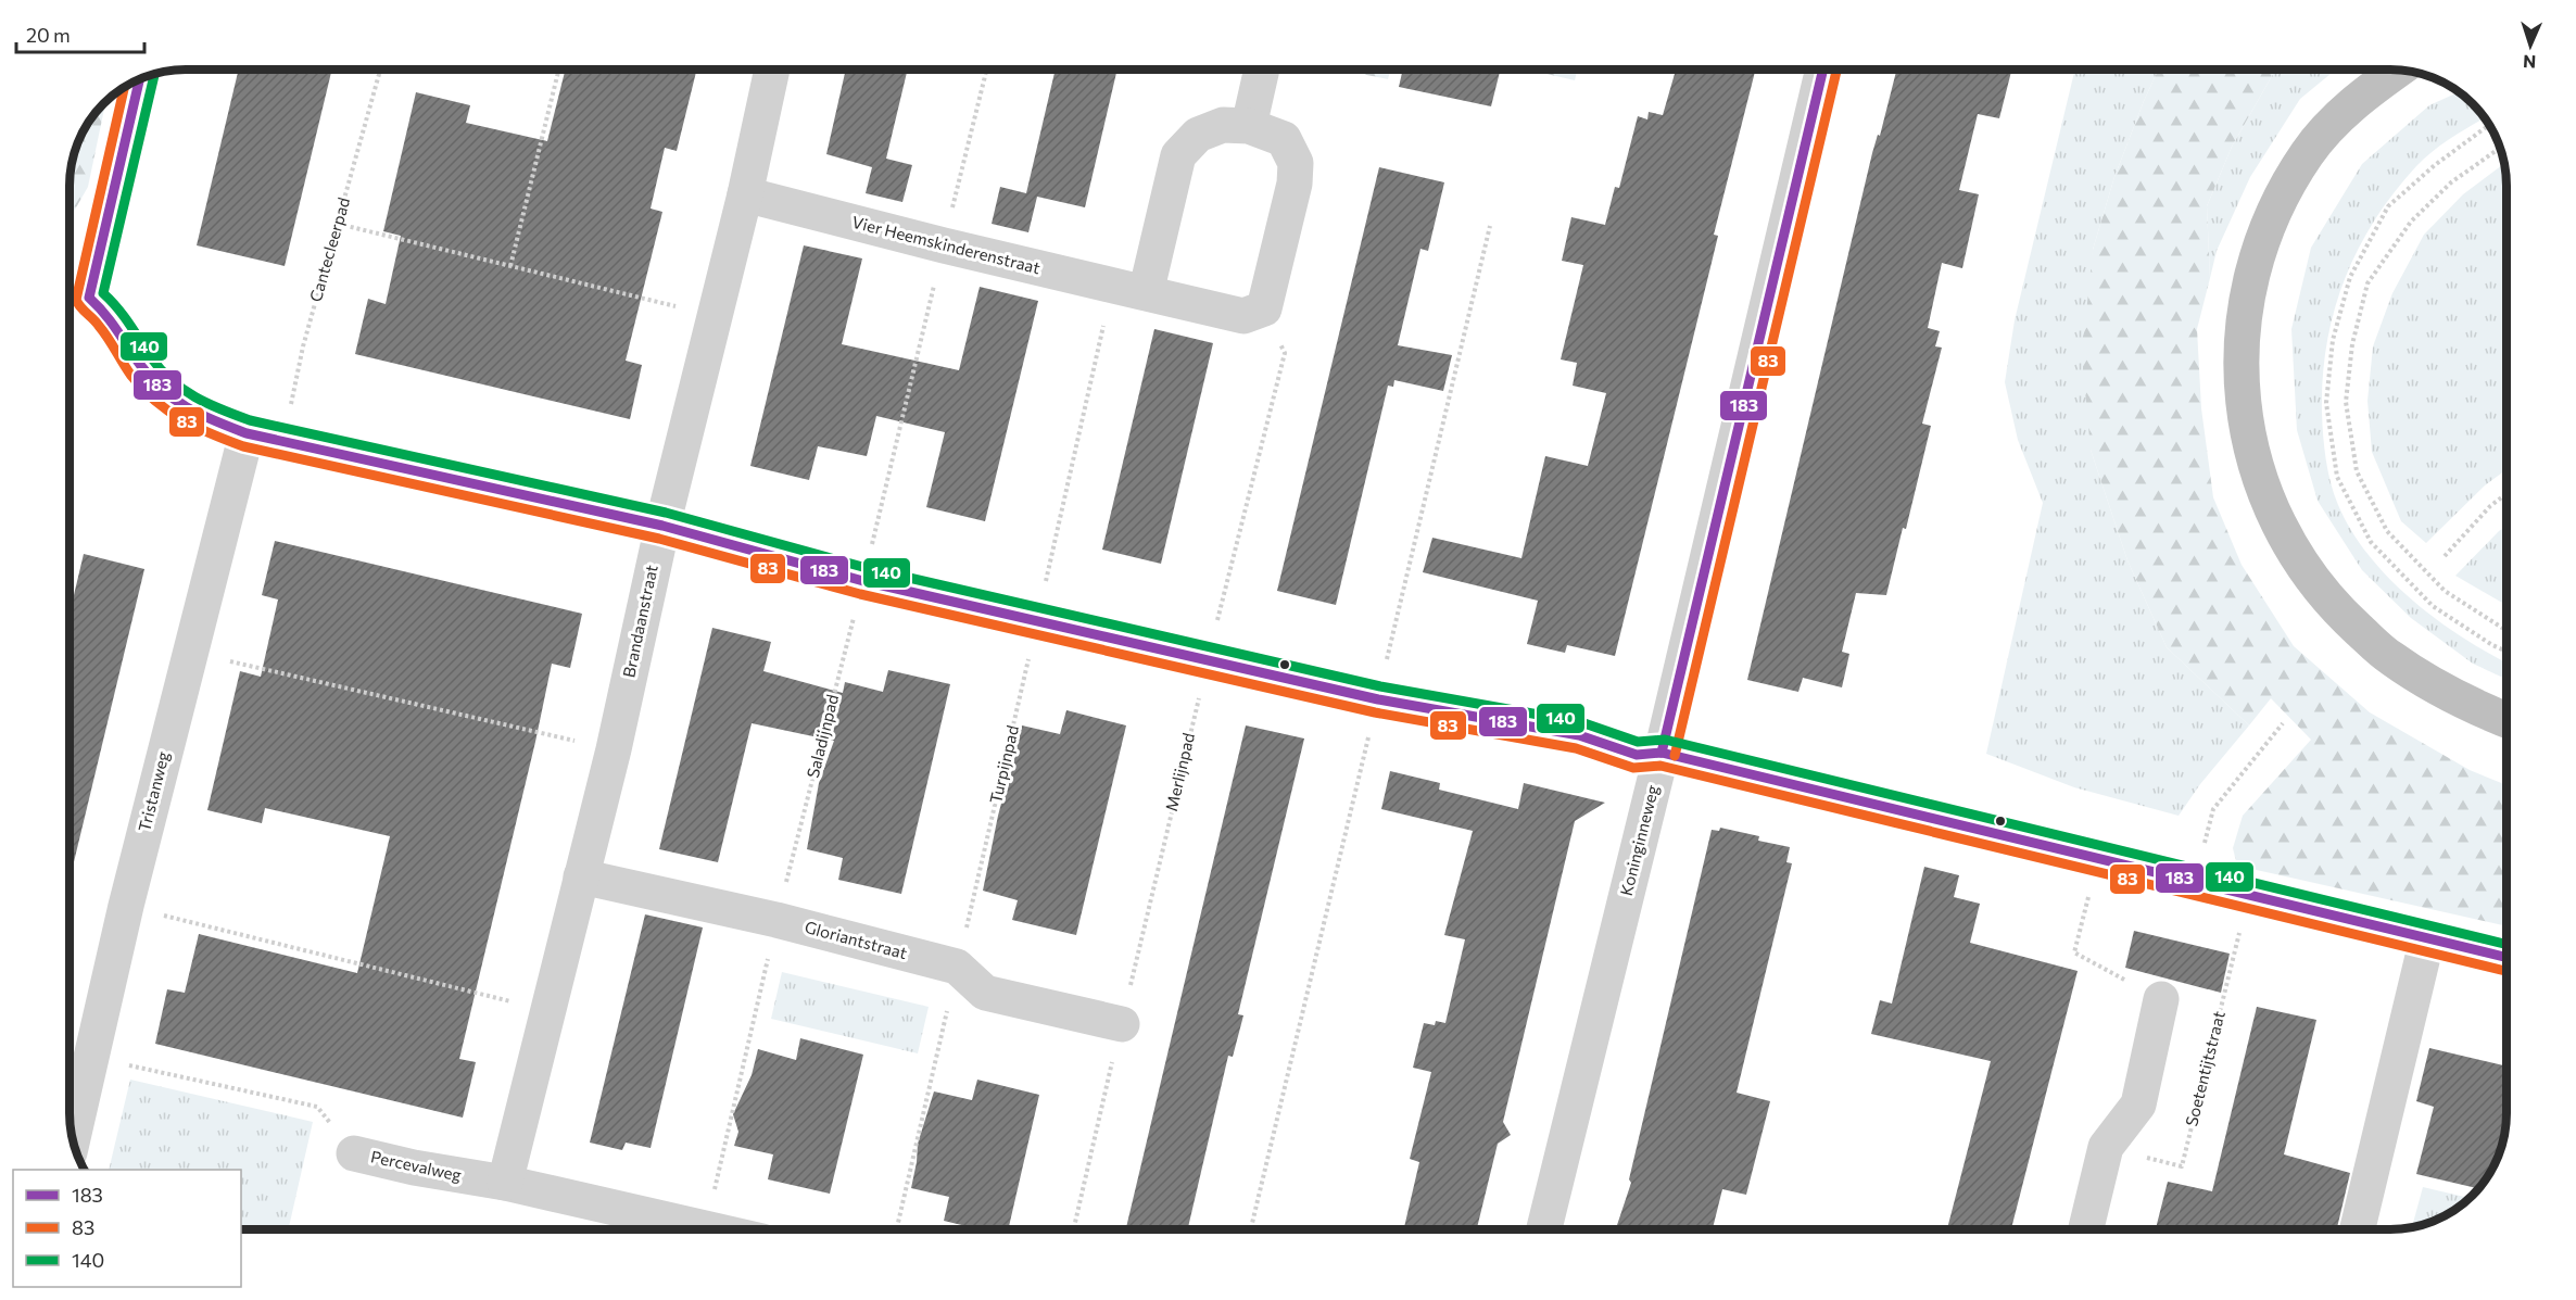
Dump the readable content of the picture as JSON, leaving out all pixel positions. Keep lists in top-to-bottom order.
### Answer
{
  "streets": {
    "street": [
      "Vier Heemskinderenstraat",
      "Brandaanstraat",
      "Tristanweg",
      "Koninginneweg",
      "Gloriantstraat",
      "Percevalweg"
    ],
    "path": [
      "Cantecleerpad",
      "Saladijnpad",
      "Turpijnpad",
      "Merlijnpad",
      "Soetentijtstraat"
    ]
  },
  "crossings": [
    ["Vier Heemskinderenstraat", "Brandaanstraat"],
    ["Vier Heemskinderenstraat", "Saladijnpad"],
    ["Vier Heemskinderenstraat", "Turpijnpad"],
    ["Vier Heemskinderenstraat", "Merlijnpad"],
    ["Brandaanstraat", "Gloriantstraat"],
    ["Brandaanstraat", "Percevalweg"],
    ["Saladijnpad", "Gloriantstraat"],
    ["Saladijnpad", "Percevalweg"],
    ["Turpijnpad", "Gloriantstraat"],
    ["Merlijnpad", "Gloriantstraat"],
    ["Tristanweg", "Percevalweg"]
  ],
  "lines": ["transit line 183", "transit line 83", "transit line 140"],
  "legend": ["183", "83", "140"],
  "scale_bar": "20 m",
  "north": "bottom"
}
